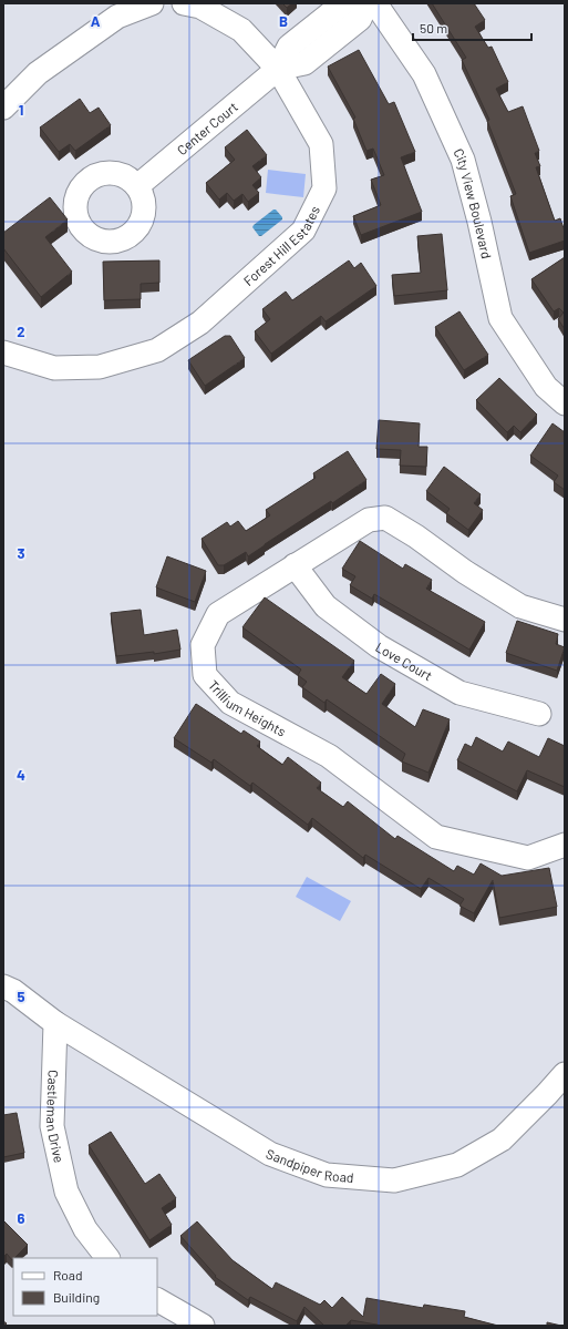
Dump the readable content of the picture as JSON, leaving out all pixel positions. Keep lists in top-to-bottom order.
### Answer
{
  "streets": {
    "street": [
      "Center Court",
      "City View Boulevard",
      "Forest Hill Estates",
      "Love Court",
      "Trillium Heights",
      "Castleman Drive",
      "Sandpiper Road"
    ]
  },
  "crossings": [
    ["Center Court", "Forest Hill Estates"],
    ["Love Court", "Trillium Heights"],
    ["Castleman Drive", "Sandpiper Road"]
  ],
  "legend": ["Road", "Building"],
  "scale_bar": "50 m",
  "grid": {
    "columns": ["A", "B"],
    "rows": [
      "1",
      "2",
      "3",
      "4",
      "5",
      "6"
    ]
  }
}
